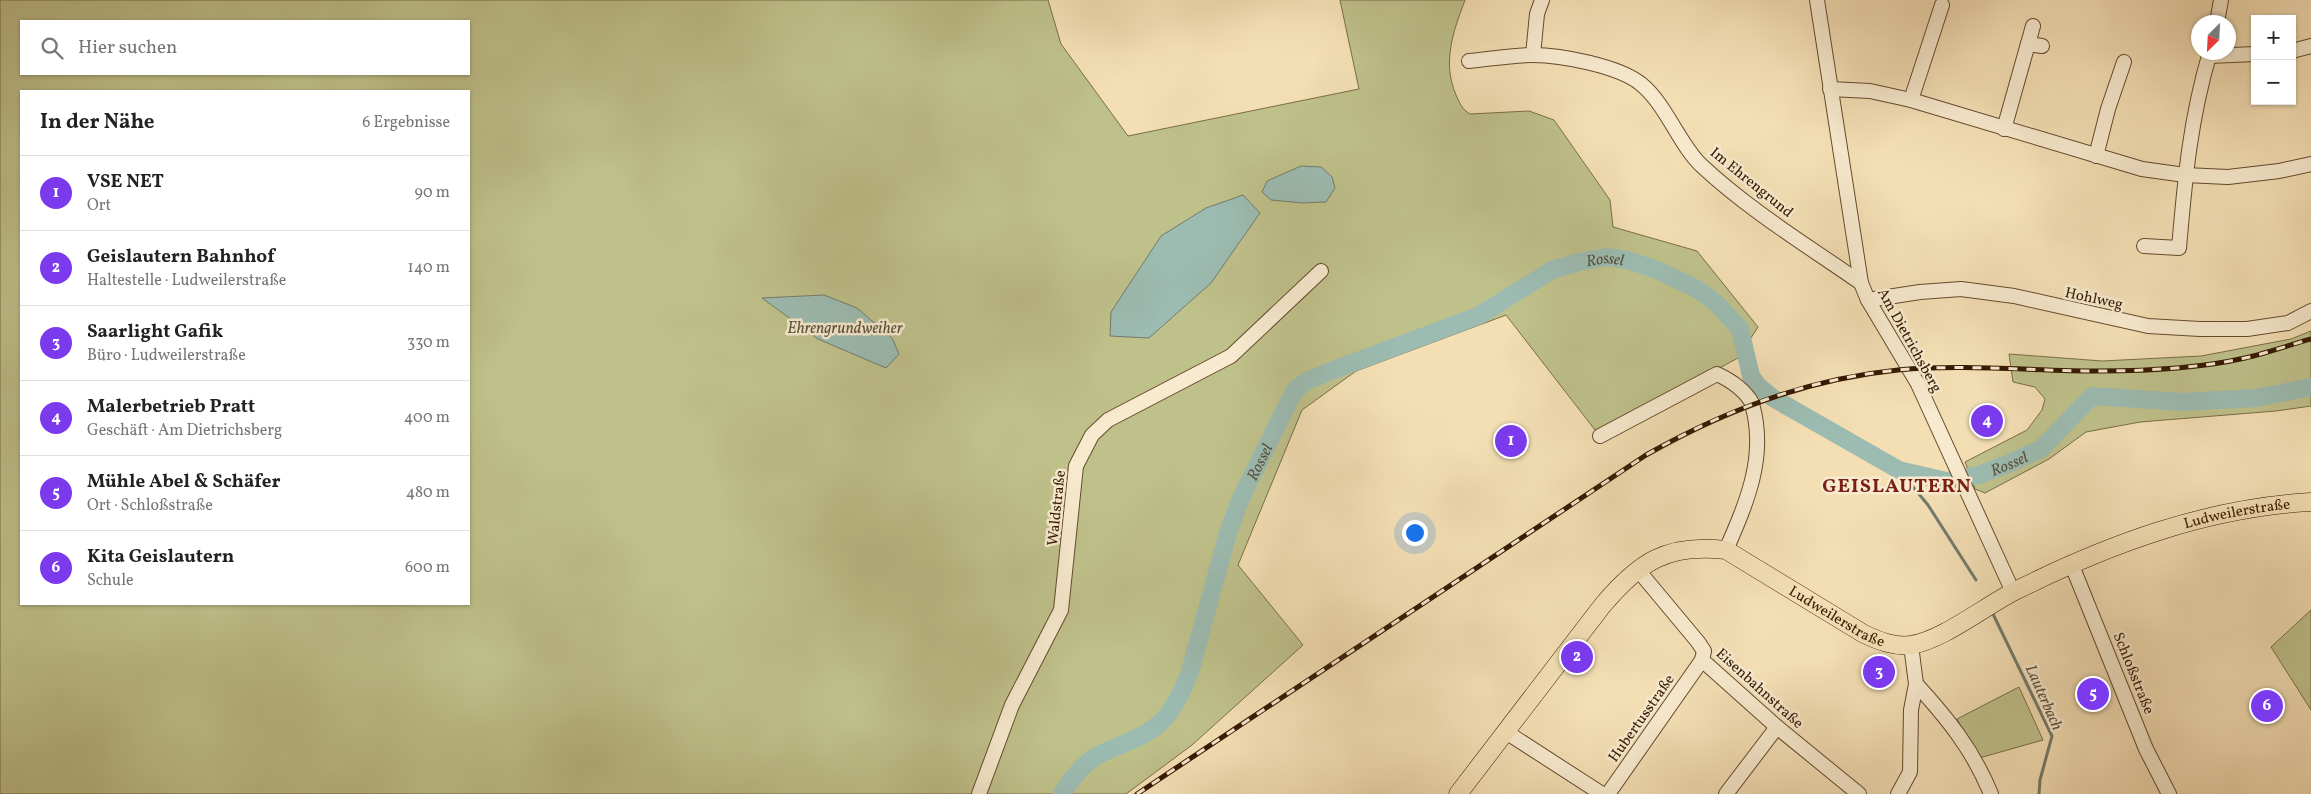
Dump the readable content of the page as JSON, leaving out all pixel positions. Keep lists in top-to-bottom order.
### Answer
{
  "streets": {
    "main road": ["Ludweilerstraße"],
    "street": [
      "Im Ehrengrund",
      "Hohlweg",
      "Am Dietrichsberg",
      "Waldstraße",
      "Schloßstraße",
      "Eisenbahnstraße",
      "Hubertusstraße"
    ]
  },
  "crossings": [
    ["Im Ehrengrund", "Am Dietrichsberg"],
    ["Hohlweg", "Am Dietrichsberg"],
    ["Am Dietrichsberg", "Ludweilerstraße"],
    ["Ludweilerstraße", "Schloßstraße"],
    ["Ludweilerstraße", "Eisenbahnstraße"],
    ["Eisenbahnstraße", "Hubertusstraße"]
  ],
  "districts": ["GEISLAUTERN"],
  "water": ["Rossel", "Ehrengrundweiher", "Lauterbach"],
  "north": "bottom left",
  "page": {
    "map_buttons": ["+", "−"],
    "search": "Hier suchen",
    "heading": ["In der Nähe", "6 Ergebnisse"],
    "list": [
      {
        "mark": "1",
        "name": "VSE NET",
        "note": "Ort",
        "value": "90 m"
      },
      {
        "mark": "2",
        "name": "Geislautern Bahnhof",
        "note": "Haltestelle · Ludweilerstraße",
        "value": "140 m"
      },
      {
        "mark": "3",
        "name": "Saarlight Gafik",
        "note": "Büro · Ludweilerstraße",
        "value": "330 m"
      },
      {
        "mark": "4",
        "name": "Malerbetrieb Pratt",
        "note": "Geschäft · Am Dietrichsberg",
        "value": "400 m"
      },
      {
        "mark": "5",
        "name": "Mühle Abel & Schäfer",
        "note": "Ort · Schloßstraße",
        "value": "480 m"
      },
      {
        "mark": "6",
        "name": "Kita Geislautern",
        "note": "Schule",
        "value": "600 m"
      }
    ],
    "pins": [
      "4",
      "1",
      "2",
      "3",
      "5",
      "6"
    ]
  }
}
